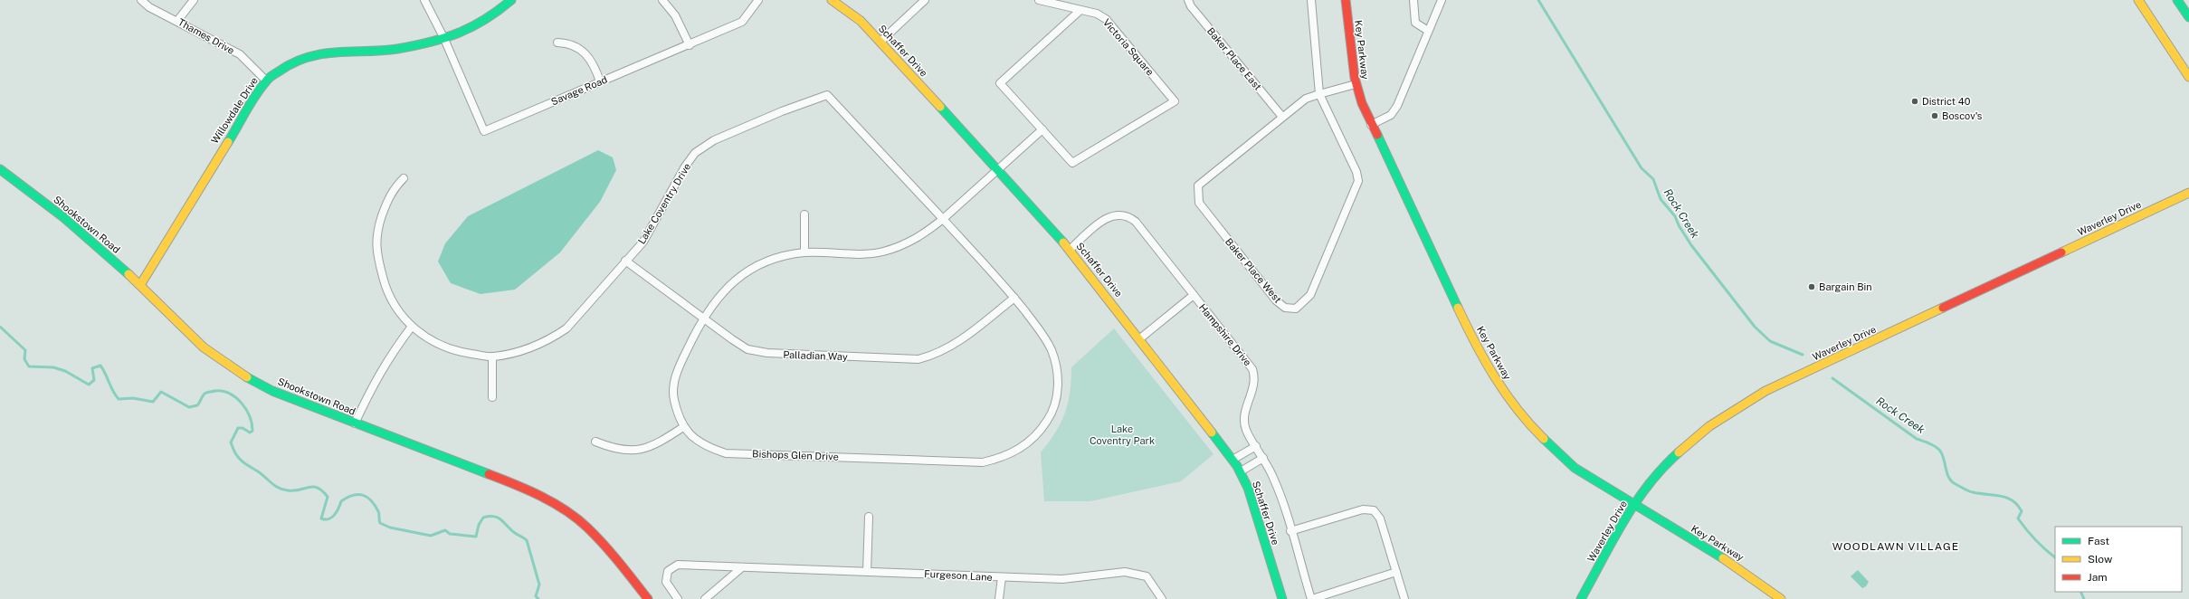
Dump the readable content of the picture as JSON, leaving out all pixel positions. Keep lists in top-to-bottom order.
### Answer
{
  "streets": {
    "street": [
      "Thames Drive",
      "Victoria Square",
      "Key Parkway",
      "Schaffer Drive",
      "Baker Place East",
      "Savage Road",
      "Willowdale Drive",
      "Lake Coventry Drive",
      "Waverley Drive",
      "Shookstown Road",
      "Baker Place West",
      "Hampshire Drive",
      "Palladian Way",
      "Bishops Glen Drive",
      "Furgeson Lane"
    ]
  },
  "crossings": [
    ["Thames Drive", "Willowdale Drive"],
    ["Key Parkway", "Waverley Drive"],
    ["Key Parkway", "Baker Place West"],
    ["Schaffer Drive", "Hampshire Drive"],
    ["Schaffer Drive", "Bishops Glen Drive"],
    ["Baker Place East", "Baker Place West"],
    ["Savage Road", "Willowdale Drive"],
    ["Willowdale Drive", "Shookstown Road"],
    ["Lake Coventry Drive", "Palladian Way"],
    ["Lake Coventry Drive", "Bishops Glen Drive"],
    ["Palladian Way", "Bishops Glen Drive"]
  ],
  "districts": ["WOODLAWN VILLAGE"],
  "water": ["Rock Creek"],
  "parks": ["Lake Coventry Park"],
  "places": ["District 40", "Boscov's", "Bargain Bin"],
  "legend": ["Fast", "Slow", "Jam"]
}
